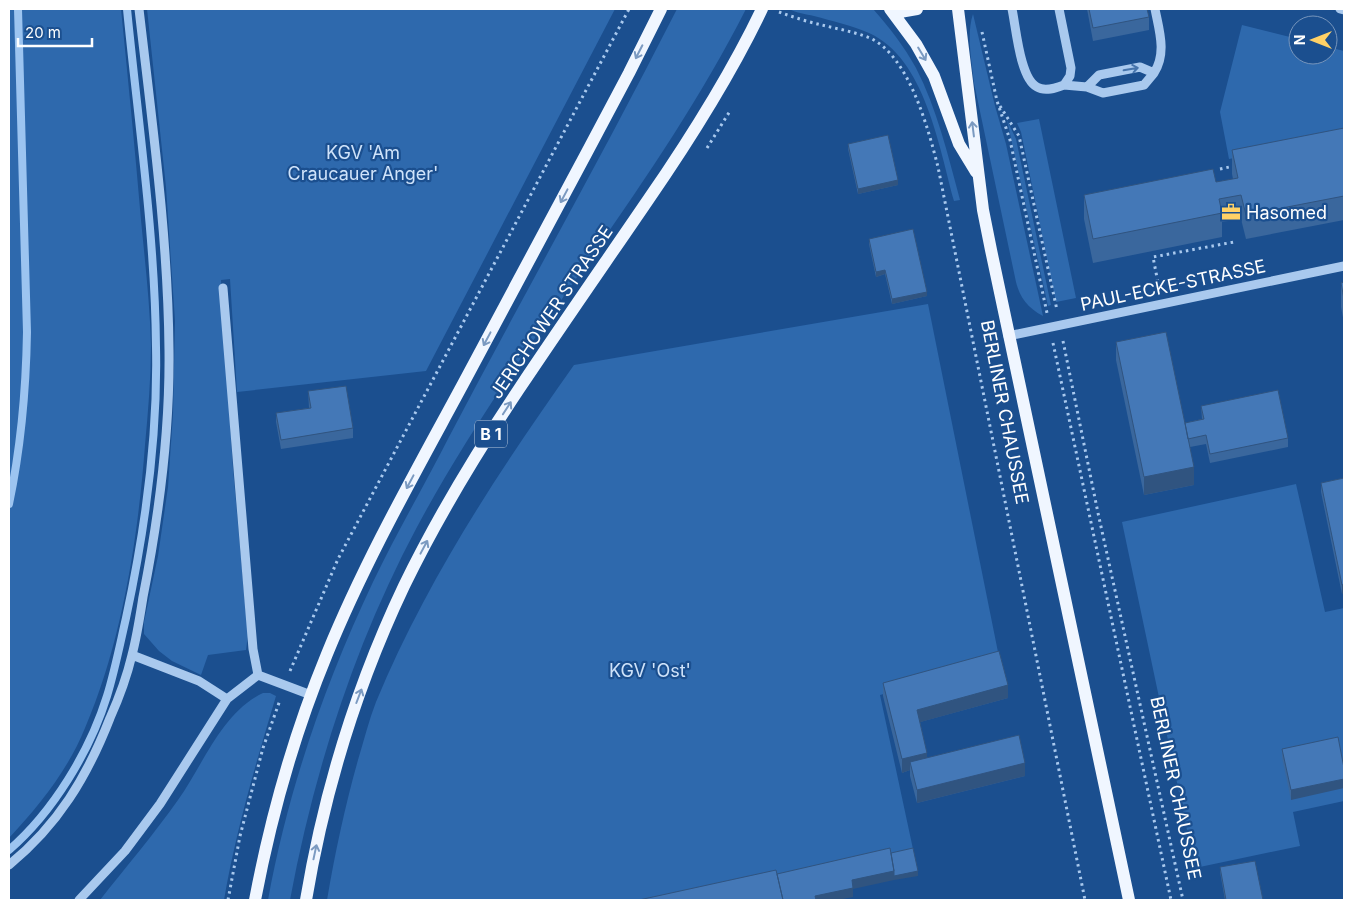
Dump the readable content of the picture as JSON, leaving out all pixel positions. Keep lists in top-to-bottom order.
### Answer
{
  "streets": {
    "main road": ["JERICHOWER STRASSE", "BERLINER CHAUSSEE", "B 1"],
    "street": ["PAUL-ECKE-STRASSE"]
  },
  "crossings": [
    ["PAUL-ECKE-STRASSE", "BERLINER CHAUSSEE"]
  ],
  "parks": ["KGV 'Am Craucauer Anger'", "KGV 'Ost'"],
  "places": {
    "office": ["Hasomed"]
  },
  "scale_bar": "20 m",
  "north": "left"
}
